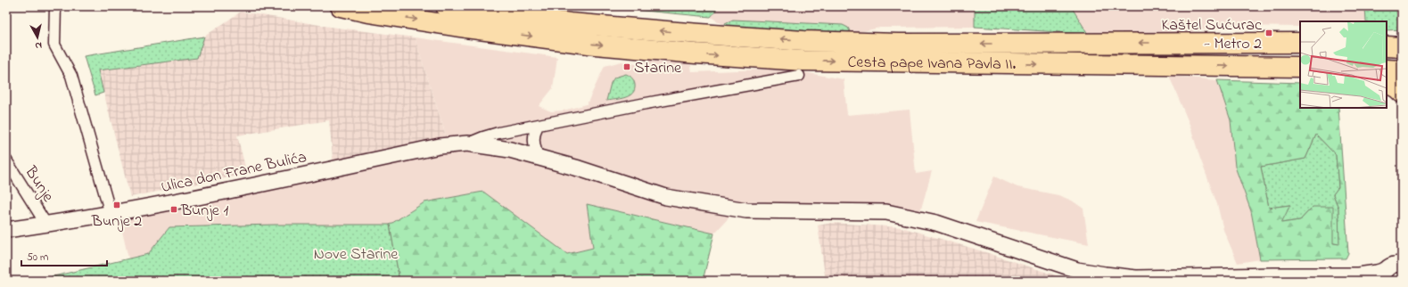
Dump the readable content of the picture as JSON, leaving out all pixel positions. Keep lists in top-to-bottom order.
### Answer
{
  "streets": {
    "highway": ["Cesta pape Ivana Pavla II."],
    "street": ["Ulica don Frane Bulića", "Bunje"]
  },
  "crossings": [
    ["Ulica don Frane Bulića", "Bunje"]
  ],
  "parks": ["Nove Starine"],
  "places": {
    "transit": [
      "Kaštel Sućurac - Metro 2",
      "Starine",
      "Bunje 2",
      "Bunje 1"
    ]
  },
  "scale_bar": "50 m",
  "north": "bottom"
}
